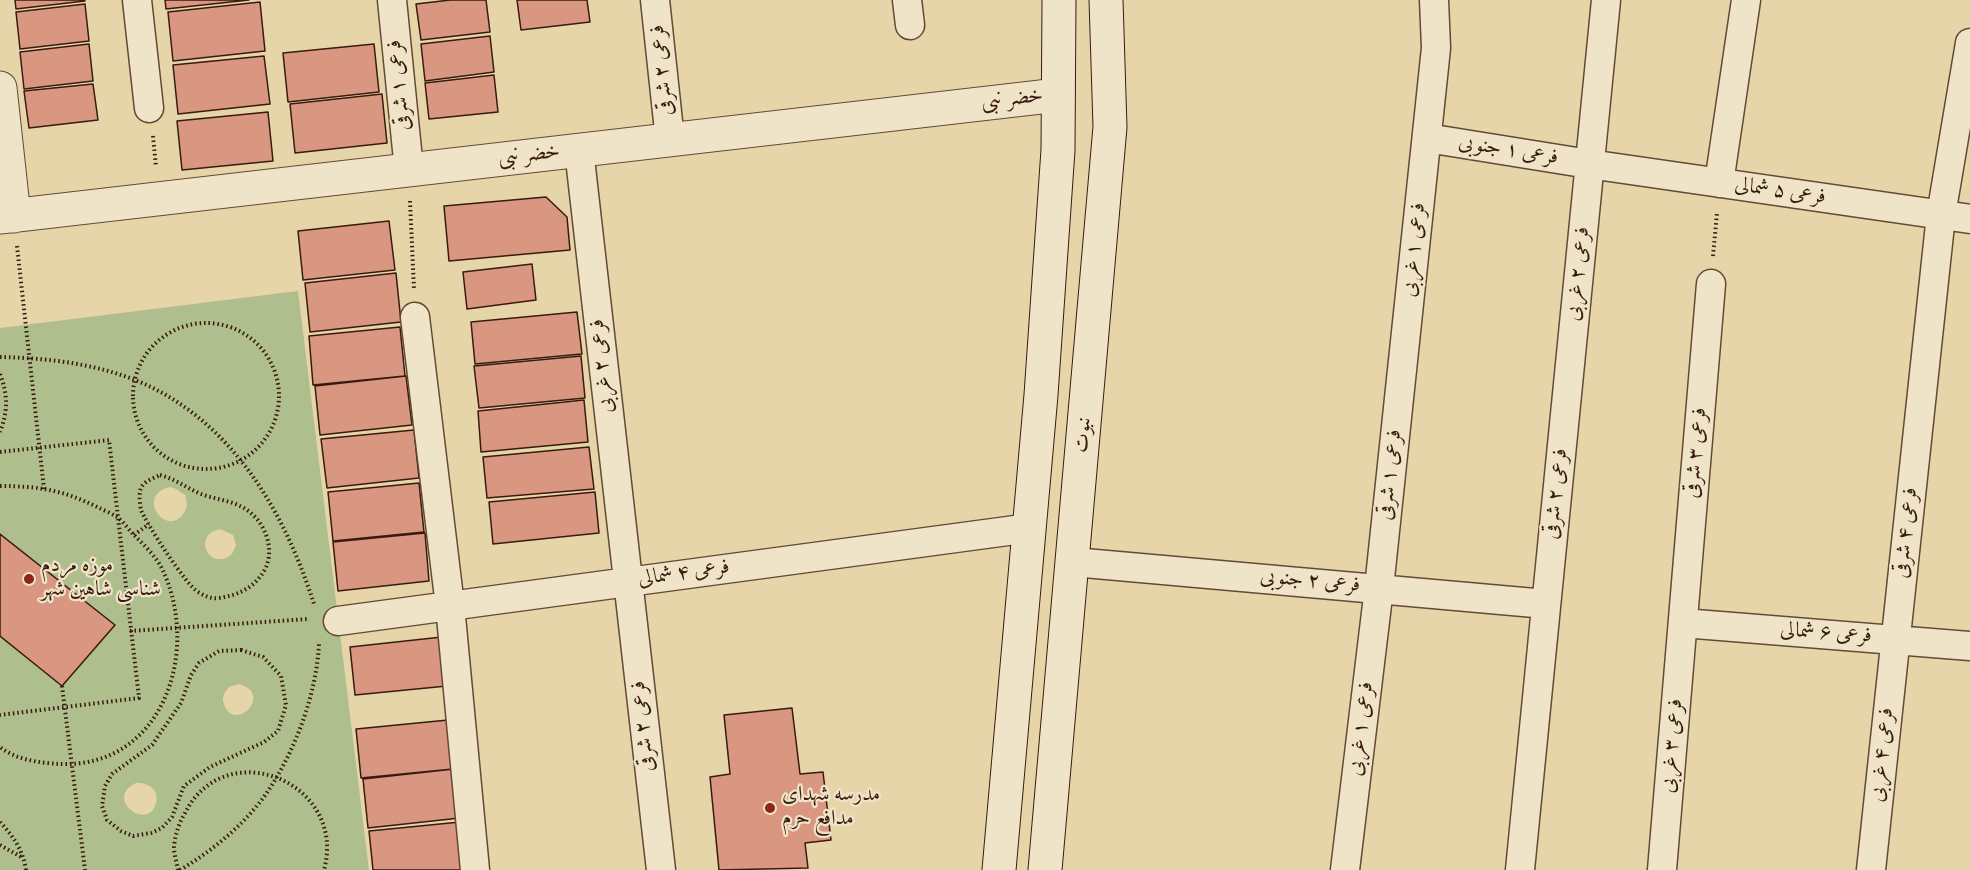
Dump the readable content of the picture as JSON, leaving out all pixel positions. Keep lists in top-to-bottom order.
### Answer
{
  "streets": {
    "main road": ["خضر نبی", "نبوت"],
    "street": [
      "فرعی ۲ شرقی",
      "فرعی ۱ شرقی",
      "فرعی ۱ جنوبی",
      "فرعی ۵ شمالی",
      "فرعی ۱ غربی",
      "فرعی ۲ غربی",
      "فرعی ۳ شرقی",
      "فرعی ۴ شرقی",
      "فرعی ۴ شمالی",
      "فرعی ۲ جنوبی",
      "فرعی ۶ شمالی",
      "فرعی ۳ غربی",
      "فرعی ۴ غربی"
    ]
  },
  "crossings": [
    ["فرعی ۲ شرقی", "خضر نبی"],
    ["فرعی ۲ شرقی", "فرعی ۲ غربی"],
    ["فرعی ۲ شرقی", "فرعی ۴ شمالی"],
    ["فرعی ۲ شرقی", "فرعی ۲ جنوبی"],
    ["فرعی ۱ شرقی", "خضر نبی"],
    ["فرعی ۱ شرقی", "فرعی ۱ غربی"],
    ["فرعی ۱ شرقی", "فرعی ۲ جنوبی"],
    ["خضر نبی", "فرعی ۲ غربی"],
    ["فرعی ۱ جنوبی", "فرعی ۵ شمالی"],
    ["فرعی ۱ جنوبی", "فرعی ۱ غربی"],
    ["فرعی ۱ جنوبی", "فرعی ۲ غربی"],
    ["فرعی ۵ شمالی", "فرعی ۲ غربی"],
    ["فرعی ۵ شمالی", "فرعی ۴ شرقی"],
    ["فرعی ۱ غربی", "فرعی ۲ جنوبی"],
    ["فرعی ۲ غربی", "فرعی ۴ شمالی"],
    ["نبوت", "فرعی ۲ جنوبی"],
    ["فرعی ۳ شرقی", "فرعی ۶ شمالی"],
    ["فرعی ۳ شرقی", "فرعی ۳ غربی"],
    ["فرعی ۴ شرقی", "فرعی ۶ شمالی"],
    ["فرعی ۴ شرقی", "فرعی ۴ غربی"],
    ["فرعی ۶ شمالی", "فرعی ۳ غربی"],
    ["فرعی ۶ شمالی", "فرعی ۴ غربی"]
  ],
  "places": ["موزه مردم شناسی شاهین شهر", "مدرسه شهدای مدافع حرم"]
}
